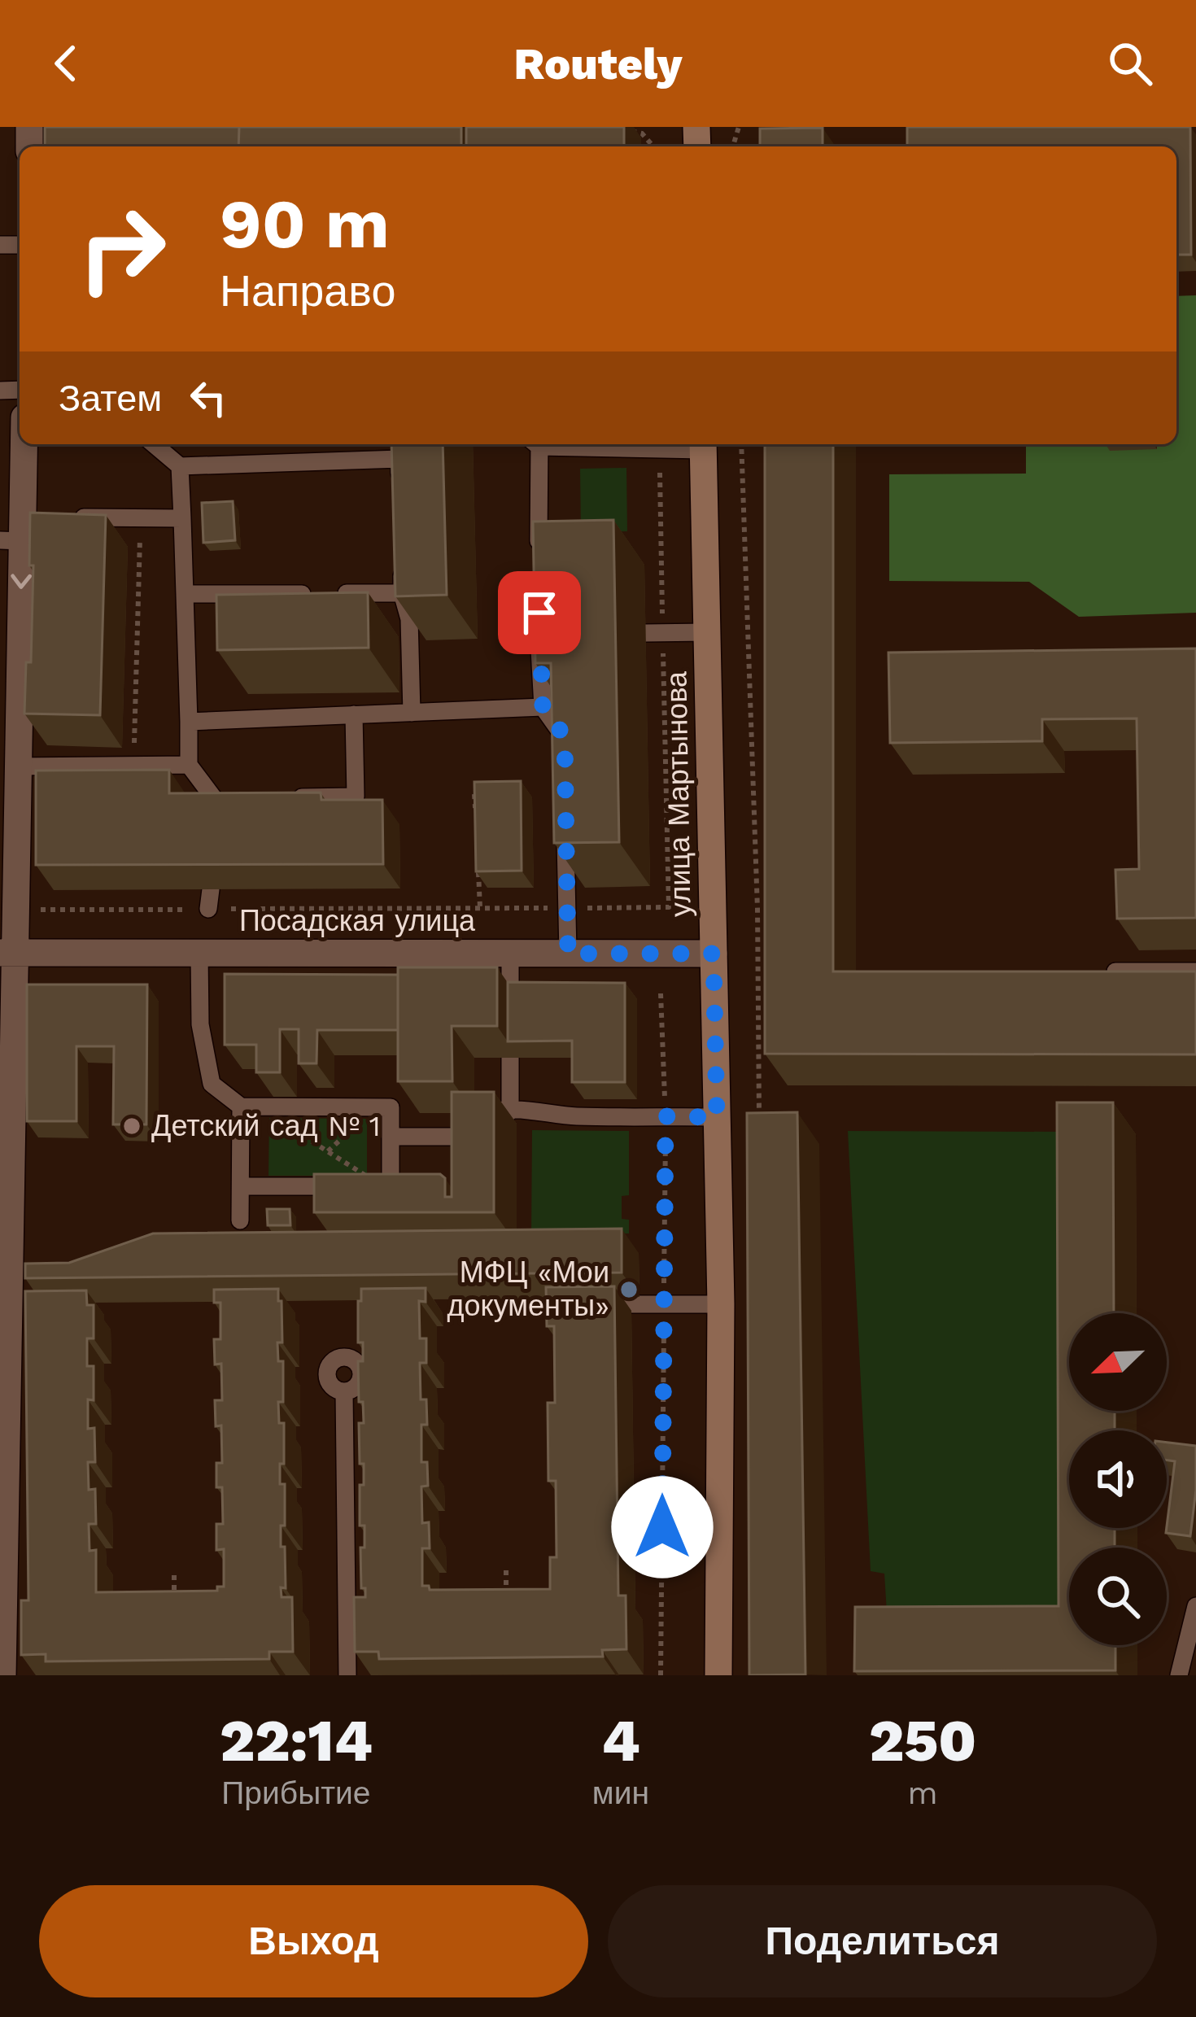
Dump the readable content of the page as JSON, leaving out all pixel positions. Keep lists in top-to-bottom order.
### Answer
{
  "streets": {
    "main road": ["улица Мартынова"],
    "street": ["Посадская улица"]
  },
  "crossings": [
    ["улица Мартынова", "Посадская улица"]
  ],
  "places": ["Детский сад № 1", "МФЦ «Мои документы»"],
  "north": "bottom left",
  "page": {
    "header": "Routely",
    "turn": ["90 m", "Направо"],
    "then": "Затем",
    "eta": [
      "22:14",
      "Прибытие",
      "4",
      "мин",
      "250",
      "m"
    ],
    "buttons": ["Выход", "Поделиться"]
  }
}
